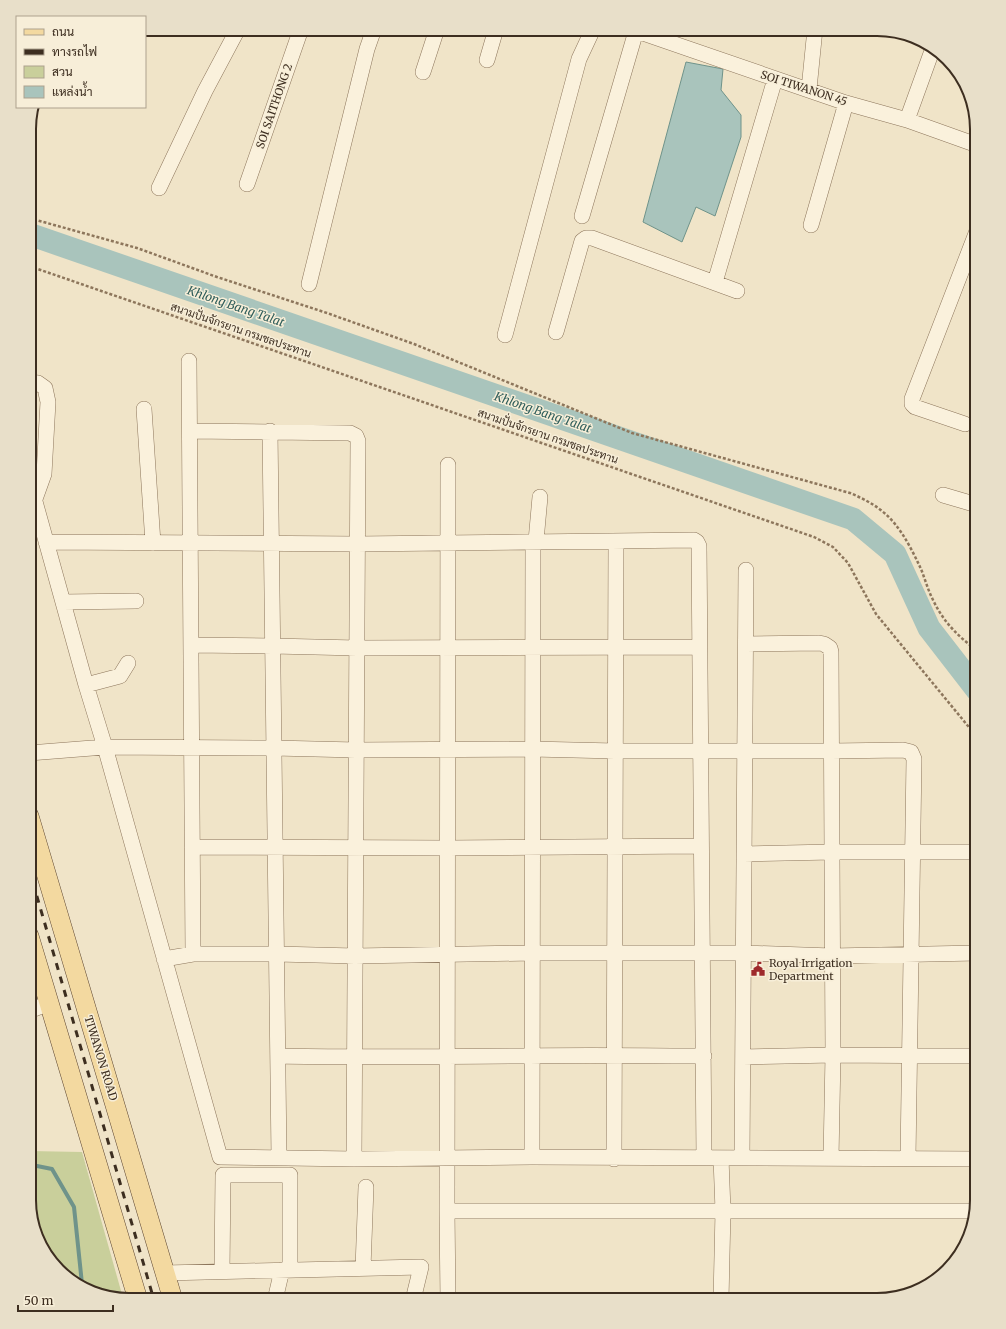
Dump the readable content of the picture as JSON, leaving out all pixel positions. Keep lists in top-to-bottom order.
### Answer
{
  "streets": {
    "main road": ["TIWANON ROAD"],
    "street": ["SOI TIWANON 45", "SOI SAITHONG 2"],
    "path": ["สนามปั่นจักรยาน กรมชลประทาน"]
  },
  "water": ["Khlong Bang Talat"],
  "places": {
    "public building": ["Royal Irrigation Department"]
  },
  "legend": [
    "ถนน",
    "ทางรถไฟ",
    "สวน",
    "แหล่งน้ำ"
  ],
  "scale_bar": "50 m"
}
